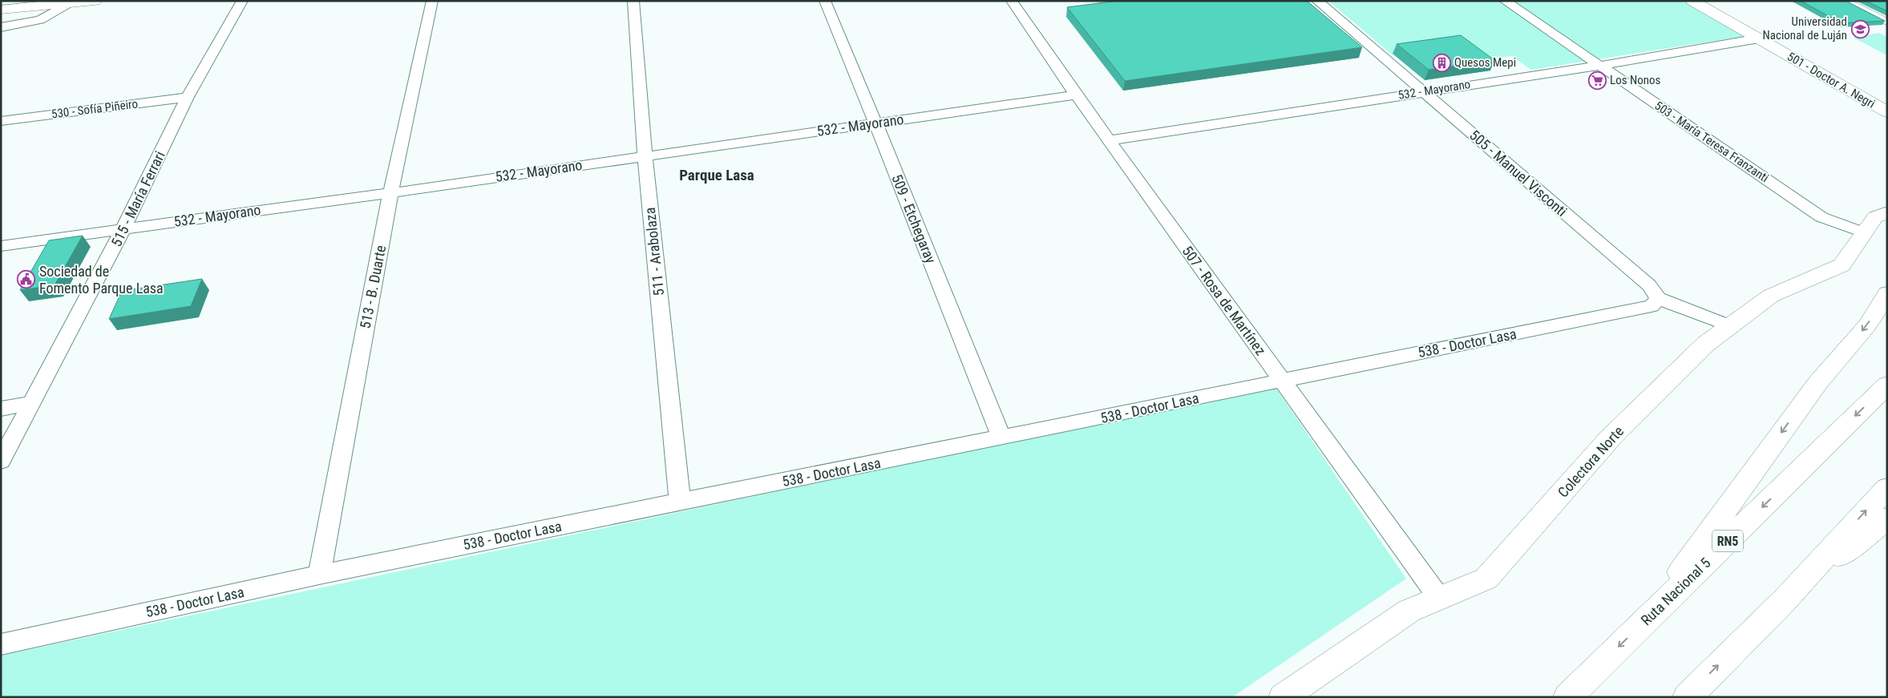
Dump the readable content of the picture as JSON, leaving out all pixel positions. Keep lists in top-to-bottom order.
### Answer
{
  "streets": {
    "main road": [
      "501 - Doctor A. Negri",
      "Colectora Norte",
      "RN5",
      "Ruta Nacional 5"
    ],
    "street": [
      "532 - Mayorano",
      "530 - Sofía Piñeiro",
      "503 - María Teresa Franzanti",
      "505 - Manuel Visconti",
      "515 - María Ferrari",
      "509 - Etchegaray",
      "511 - Arabolaza",
      "513 - B. Duarte",
      "507 - Rosa de Martínez",
      "538 - Doctor Lasa"
    ]
  },
  "crossings": [
    ["501 - Doctor A. Negri", "532 - Mayorano"],
    ["532 - Mayorano", "503 - María Teresa Franzanti"],
    ["532 - Mayorano", "505 - Manuel Visconti"],
    ["532 - Mayorano", "515 - María Ferrari"],
    ["532 - Mayorano", "509 - Etchegaray"],
    ["532 - Mayorano", "511 - Arabolaza"],
    ["532 - Mayorano", "513 - B. Duarte"],
    ["532 - Mayorano", "507 - Rosa de Martínez"],
    ["530 - Sofía Piñeiro", "515 - María Ferrari"],
    ["503 - María Teresa Franzanti", "Colectora Norte"],
    ["505 - Manuel Visconti", "538 - Doctor Lasa"],
    ["509 - Etchegaray", "538 - Doctor Lasa"],
    ["511 - Arabolaza", "538 - Doctor Lasa"],
    ["513 - B. Duarte", "538 - Doctor Lasa"],
    ["507 - Rosa de Martínez", "538 - Doctor Lasa"],
    ["507 - Rosa de Martínez", "Colectora Norte"]
  ],
  "districts": ["Parque Lasa"],
  "places": {
    "school or university": ["Universidad Nacional de Luján"],
    "building": ["Quesos Mepi"],
    "supermarket": ["Los Nonos"],
    "public building": ["Sociedad de Fomento Parque Lasa"]
  }
}
